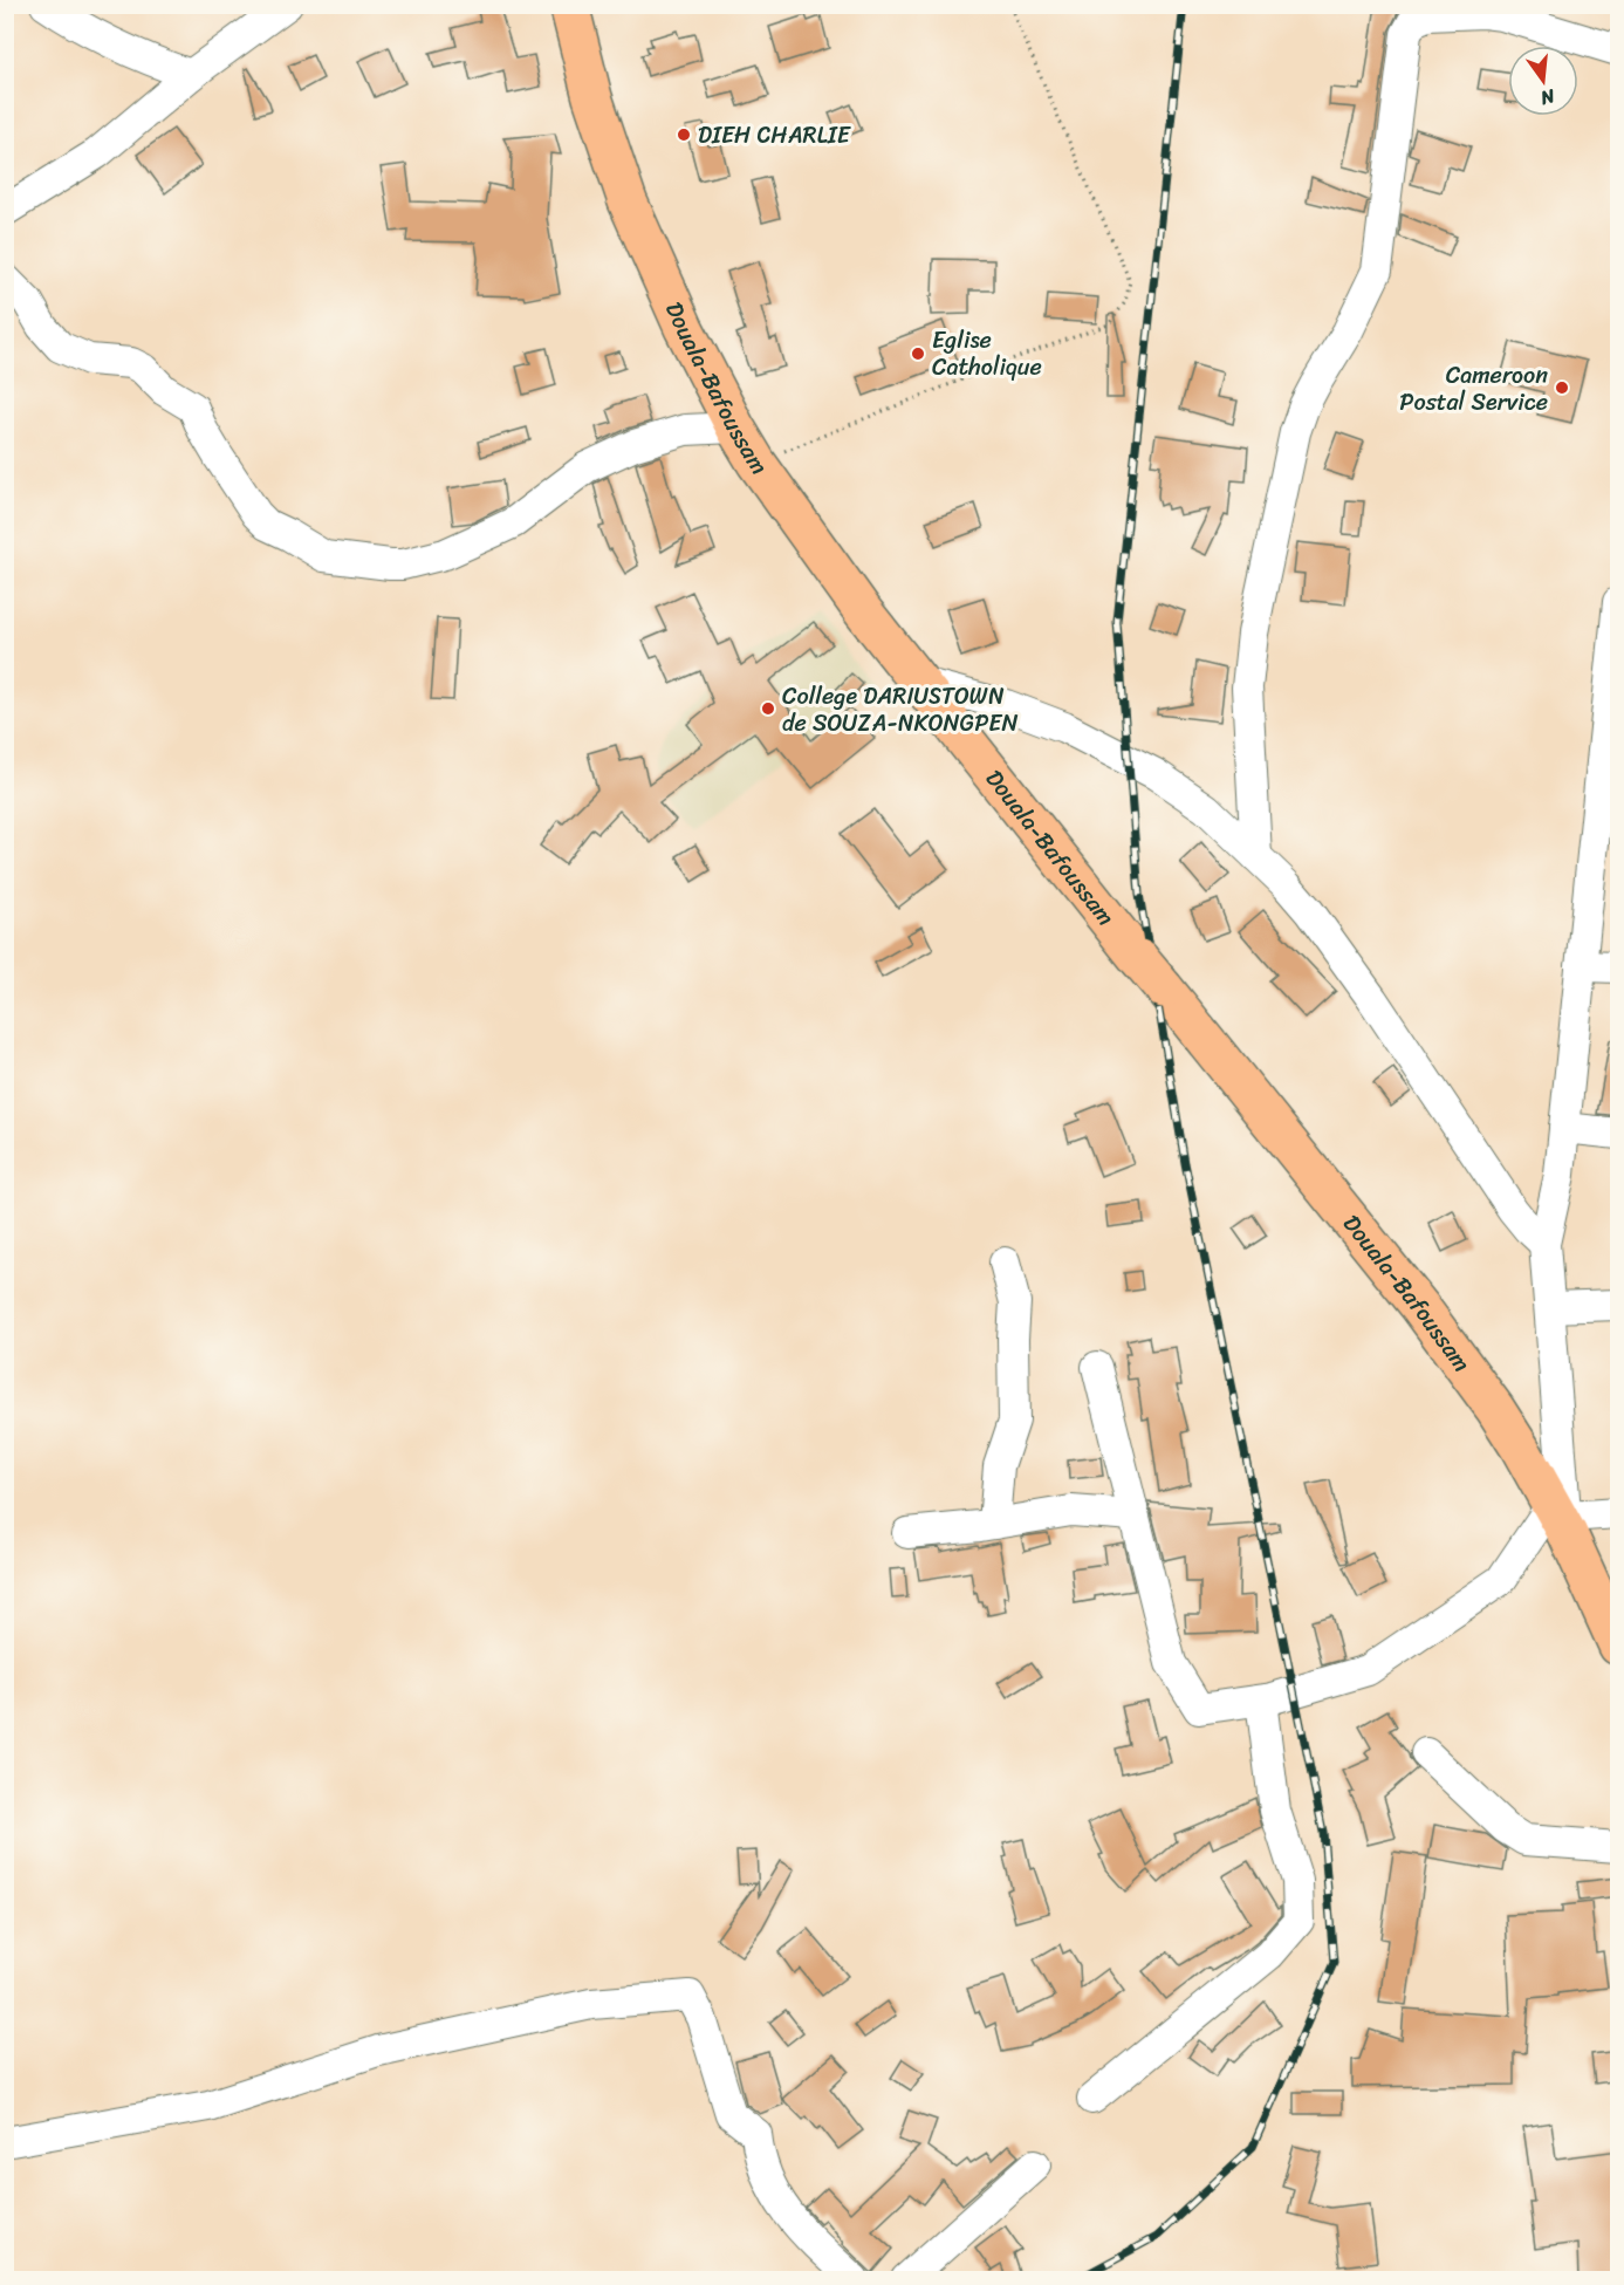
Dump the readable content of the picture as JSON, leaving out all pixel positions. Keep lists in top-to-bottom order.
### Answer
{
  "streets": {
    "highway": ["Douala-Bafoussam"]
  },
  "places": [
    "DIEH CHARLIE",
    "Eglise Catholique",
    "Cameroon Postal Service",
    "College DARIUSTOWN de SOUZA-NKONGPEN"
  ],
  "north": "bottom"
}
